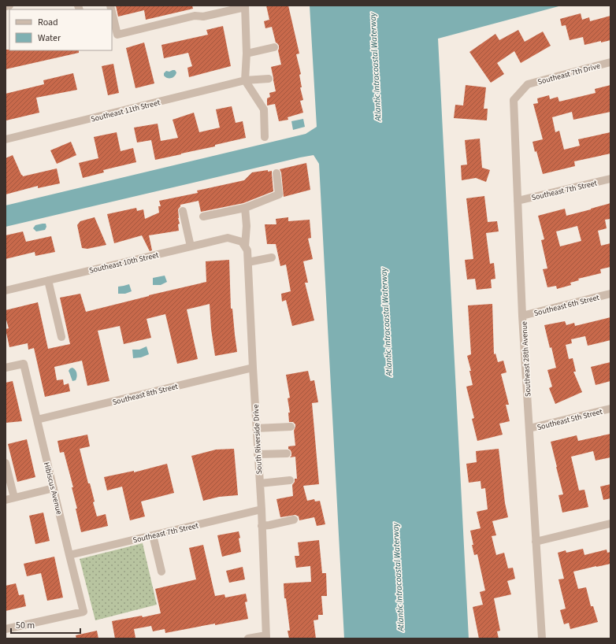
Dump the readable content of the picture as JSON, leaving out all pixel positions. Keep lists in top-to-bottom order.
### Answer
{
  "streets": {
    "street": [
      "Southeast 7th Drive",
      "Southeast 11th Street",
      "Southeast 7th Street",
      "Southeast 10th Street",
      "Southeast 6th Street",
      "Southeast 28th Avenue",
      "Southeast 8th Street",
      "Southeast 5th Street",
      "South Riverside Drive",
      "Hibiscus Avenue"
    ]
  },
  "crossings": [
    ["Southeast 7th Drive", "Southeast 28th Avenue"],
    ["Southeast 7th Street", "Southeast 28th Avenue"],
    ["Southeast 7th Street", "South Riverside Drive"],
    ["Southeast 7th Street", "Hibiscus Avenue"],
    ["Southeast 10th Street", "South Riverside Drive"],
    ["Southeast 6th Street", "Southeast 28th Avenue"],
    ["Southeast 28th Avenue", "Southeast 5th Street"],
    ["Southeast 8th Street", "South Riverside Drive"],
    ["Southeast 8th Street", "Hibiscus Avenue"]
  ],
  "water": ["Atlantic Intracoastal Waterway"],
  "legend": ["Road", "Water"],
  "scale_bar": "50 m"
}
